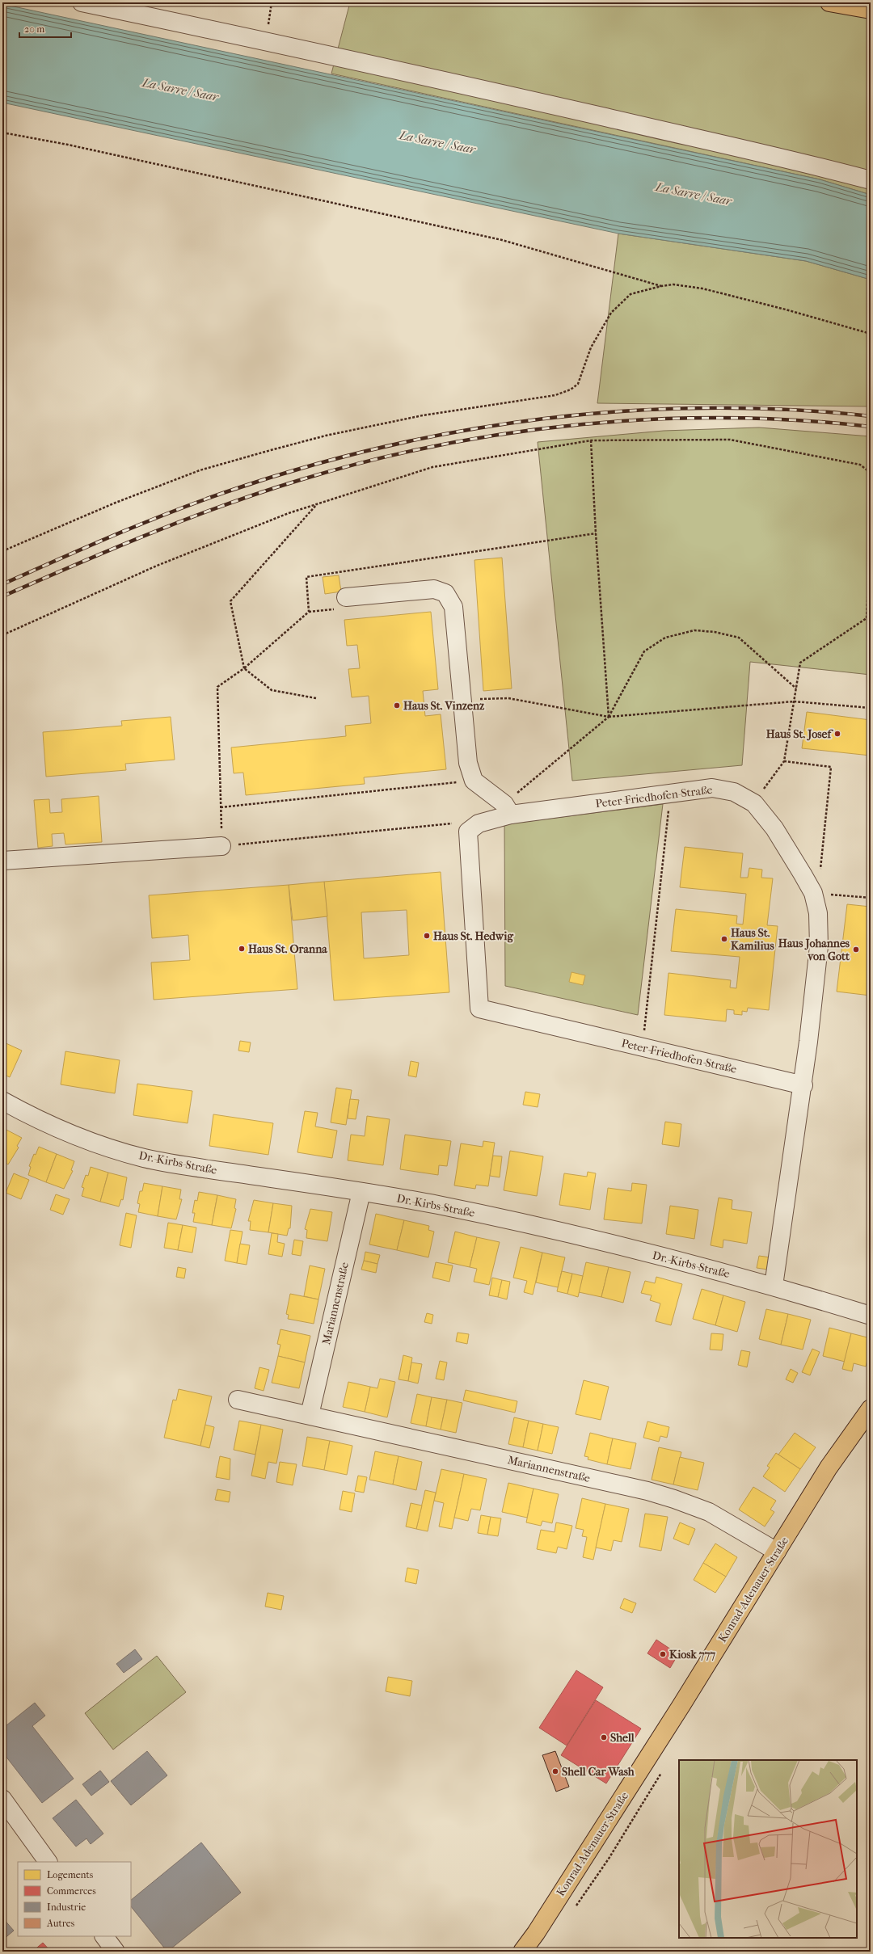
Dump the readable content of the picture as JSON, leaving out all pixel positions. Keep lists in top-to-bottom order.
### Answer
{
  "streets": {
    "main road": ["Konrad-Adenauer-Straße"],
    "street": ["Peter-Friedhofen-Straße", "Dr.-Kirbs-Straße", "Mariannenstraße"]
  },
  "crossings": [
    ["Peter-Friedhofen-Straße", "Dr.-Kirbs-Straße"],
    ["Dr.-Kirbs-Straße", "Mariannenstraße"],
    ["Mariannenstraße", "Konrad-Adenauer-Straße"]
  ],
  "water": ["La Sarre / Saar"],
  "places": [
    "Haus St. Vinzenz",
    "Haus St. Josef",
    "Haus St. Hedwig",
    "Haus St. Kamilius",
    "Haus St. Oranna",
    "Haus Johannes von Gott",
    "Kiosk 777",
    "Shell",
    "Shell Car Wash"
  ],
  "legend": [
    "Logements",
    "Commerces",
    "Industrie",
    "Autres"
  ],
  "scale_bar": "20 m"
}
